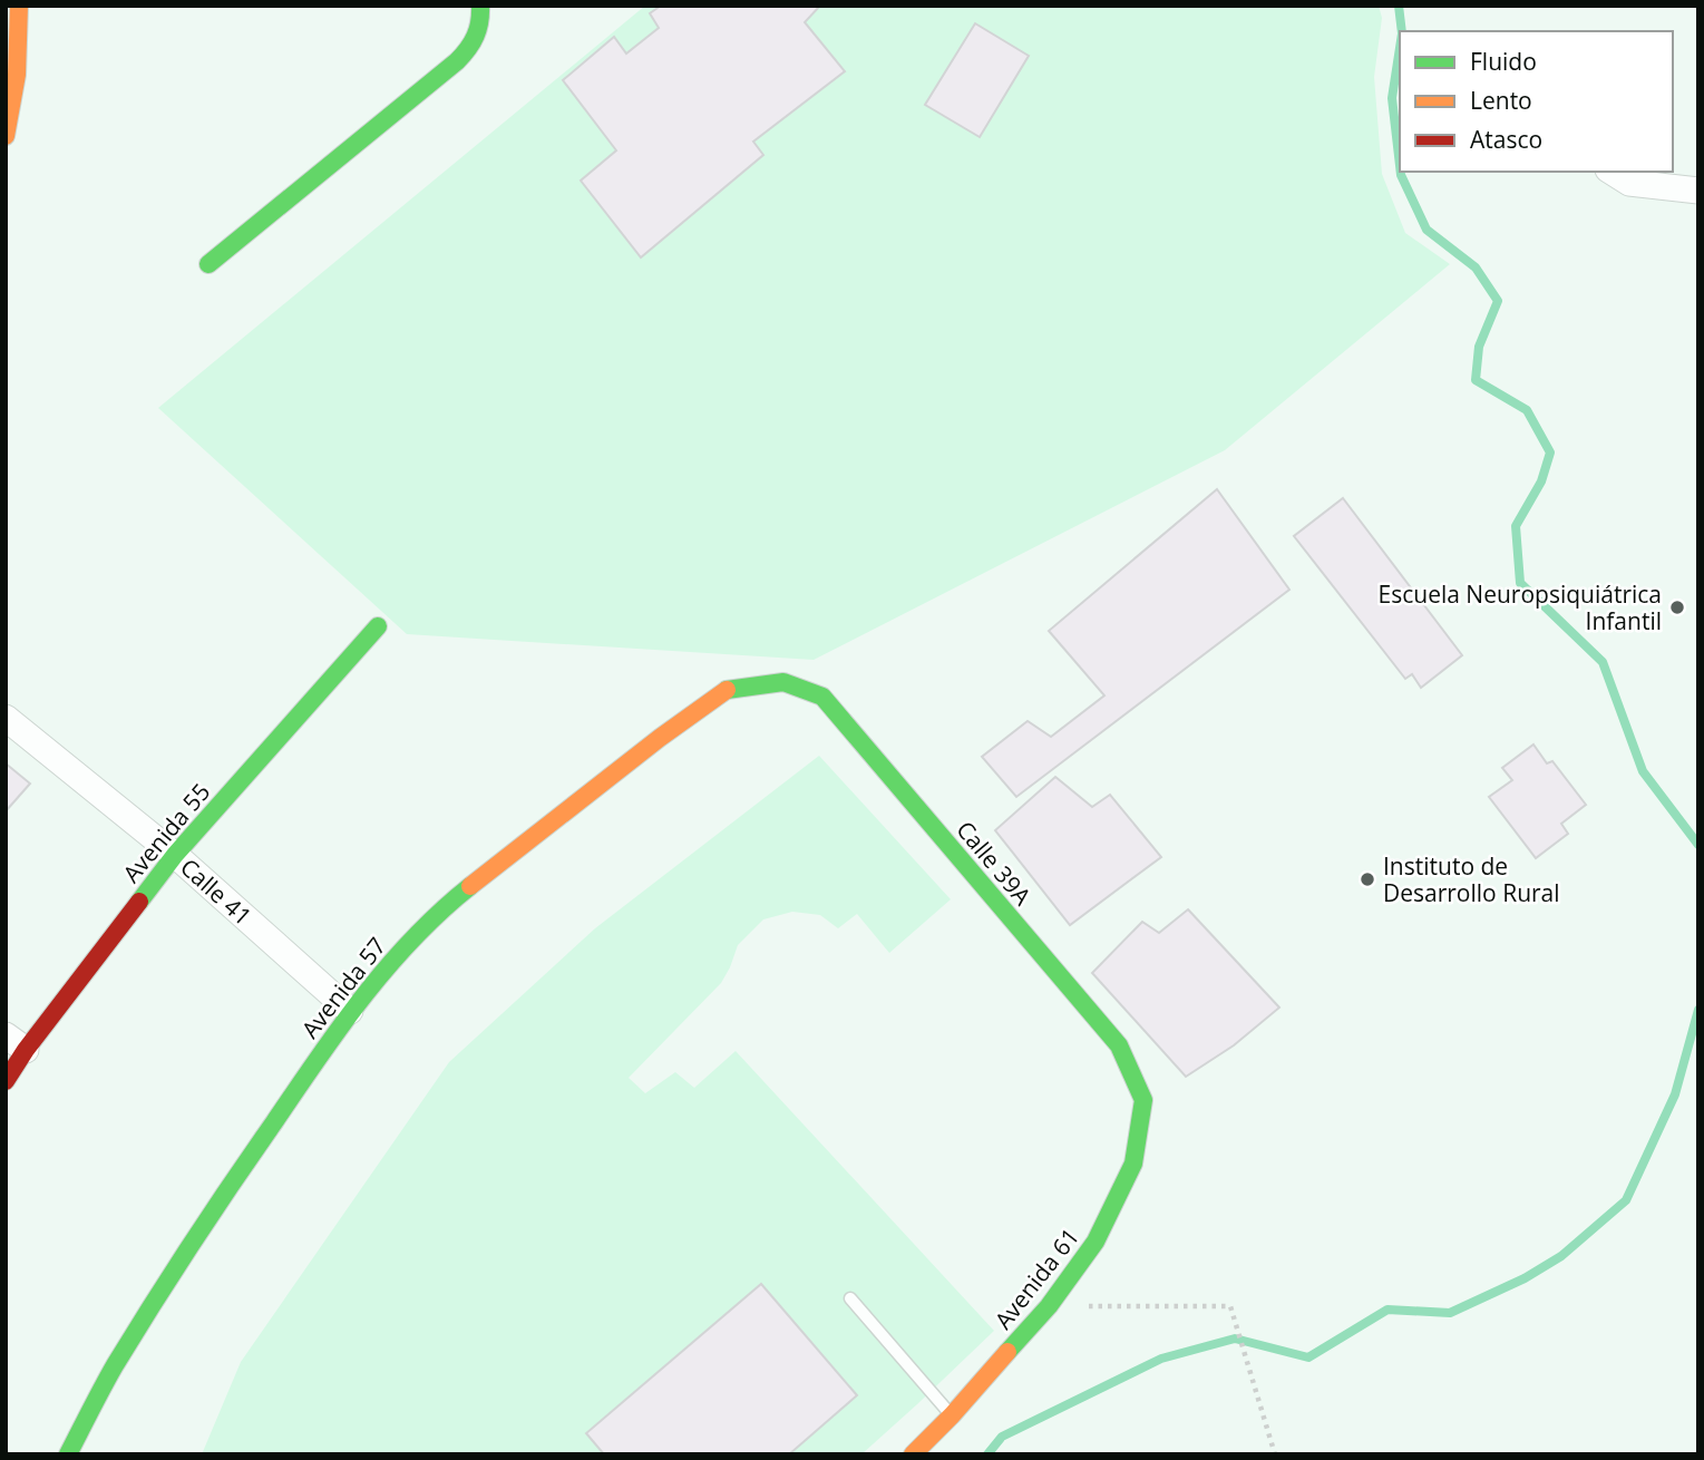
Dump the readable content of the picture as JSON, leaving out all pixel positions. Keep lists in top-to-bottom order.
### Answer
{
  "streets": {
    "street": [
      "Avenida 55",
      "Calle 39A",
      "Calle 41",
      "Avenida 57",
      "Avenida 61"
    ]
  },
  "crossings": [
    ["Avenida 55", "Calle 41"],
    ["Calle 39A", "Avenida 57"],
    ["Calle 39A", "Avenida 61"],
    ["Calle 41", "Avenida 57"]
  ],
  "places": ["Escuela Neuropsiquiátrica Infantil", "Instituto de Desarrollo Rural"],
  "legend": ["Fluido", "Lento", "Atasco"]
}
